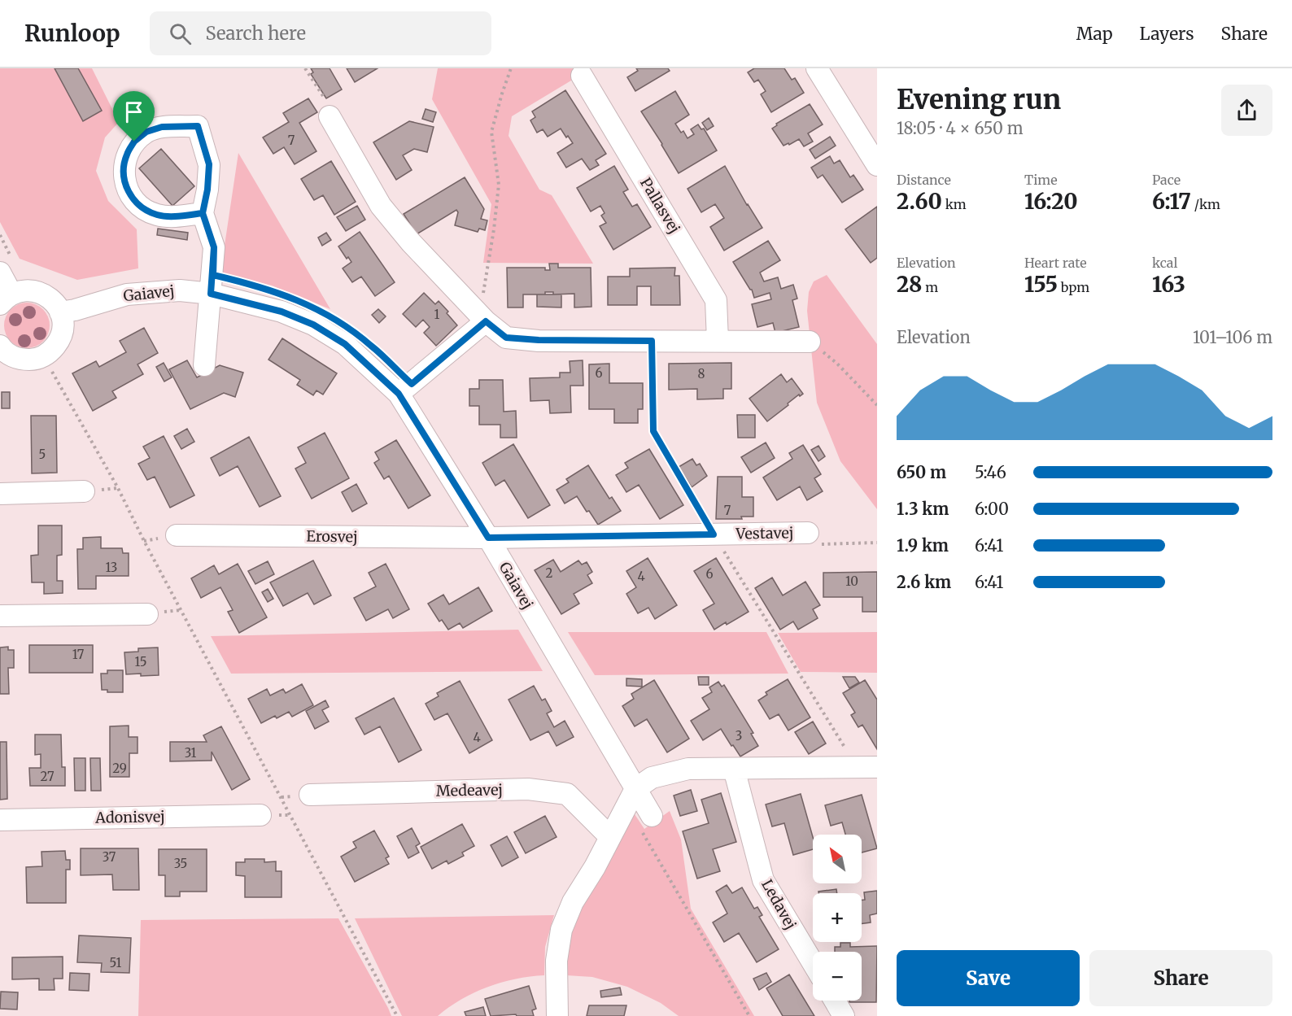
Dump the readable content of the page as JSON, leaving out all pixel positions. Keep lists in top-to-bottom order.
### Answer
{
  "streets": {
    "street": [
      "Pallasvej",
      "Gaiavej",
      "Vestavej",
      "Erosvej",
      "Medeavej",
      "Adonisvej",
      "Ledavej"
    ]
  },
  "crossings": [
    ["Gaiavej", "Vestavej"],
    ["Gaiavej", "Erosvej"],
    ["Vestavej", "Erosvej"]
  ],
  "house_numbers": [
    "7",
    "1",
    "6",
    "8",
    "5",
    "7",
    "13",
    "2",
    "6",
    "4",
    "10",
    "17",
    "15",
    "3",
    "4",
    "31",
    "29",
    "27",
    "37",
    "35",
    "51"
  ],
  "north": "top left",
  "page": {
    "header": "Runloop",
    "search": "Search here",
    "nav": ["Map", "Layers", "Share"],
    "heading": ["Evening run", "18:05 · 4 × 650 m"],
    "stats": [
      ["Distance", "2.60 km"],
      ["Time", "16:20"],
      ["Pace", "6:17 /km"],
      ["Elevation", "28 m"],
      ["Heart rate", "155 bpm"],
      ["kcal", "163"]
    ],
    "chart": ["Elevation", "101–106 m"],
    "list": [
      {
        "name": "650 m",
        "note": "5:46"
      },
      {
        "name": "1.3 km",
        "note": "6:00"
      },
      {
        "name": "1.9 km",
        "note": "6:41"
      },
      {
        "name": "2.6 km",
        "note": "6:41"
      }
    ],
    "map_buttons": ["+", "−"],
    "buttons": ["Save", "Share"]
  }
}
